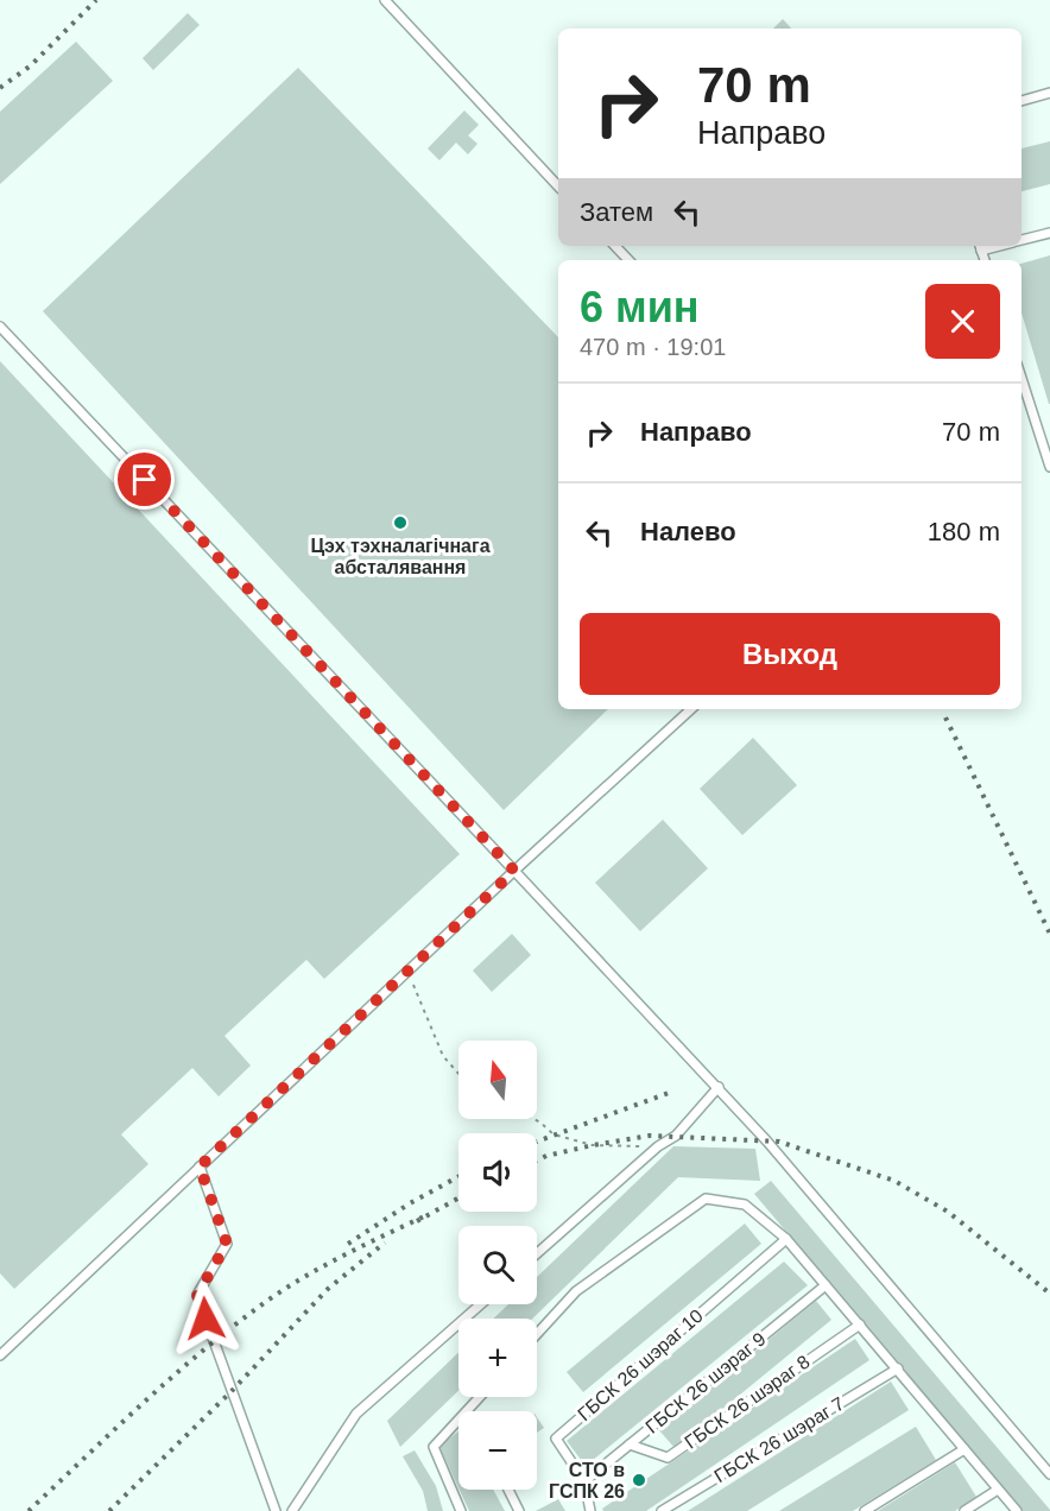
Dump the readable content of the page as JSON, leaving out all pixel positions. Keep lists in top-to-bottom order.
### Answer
{
  "streets": {
    "lane": [
      "ГБСК 26 шэраг 10",
      "ГБСК 26 шэраг 9",
      "ГБСК 26 шэраг 8",
      "ГБСК 26 шэраг 7"
    ]
  },
  "crossings": [
    ["ГБСК 26 шэраг 10", "ГБСК 26 шэраг 9"],
    ["ГБСК 26 шэраг 9", "ГБСК 26 шэраг 8"]
  ],
  "places": ["Цэх тэхналагічнага абсталявання", "СТО в ГСПК 26"],
  "north": "top",
  "page": {
    "turn": ["70 m", "Направо"],
    "then": "Затем",
    "heading": ["6 мин", "470 m · 19:01"],
    "list": [
      {
        "name": "Направо",
        "value": "70 m"
      },
      {
        "name": "Налево",
        "value": "180 m"
      }
    ],
    "buttons": "Выход",
    "map_buttons": ["+", "−"]
  }
}
